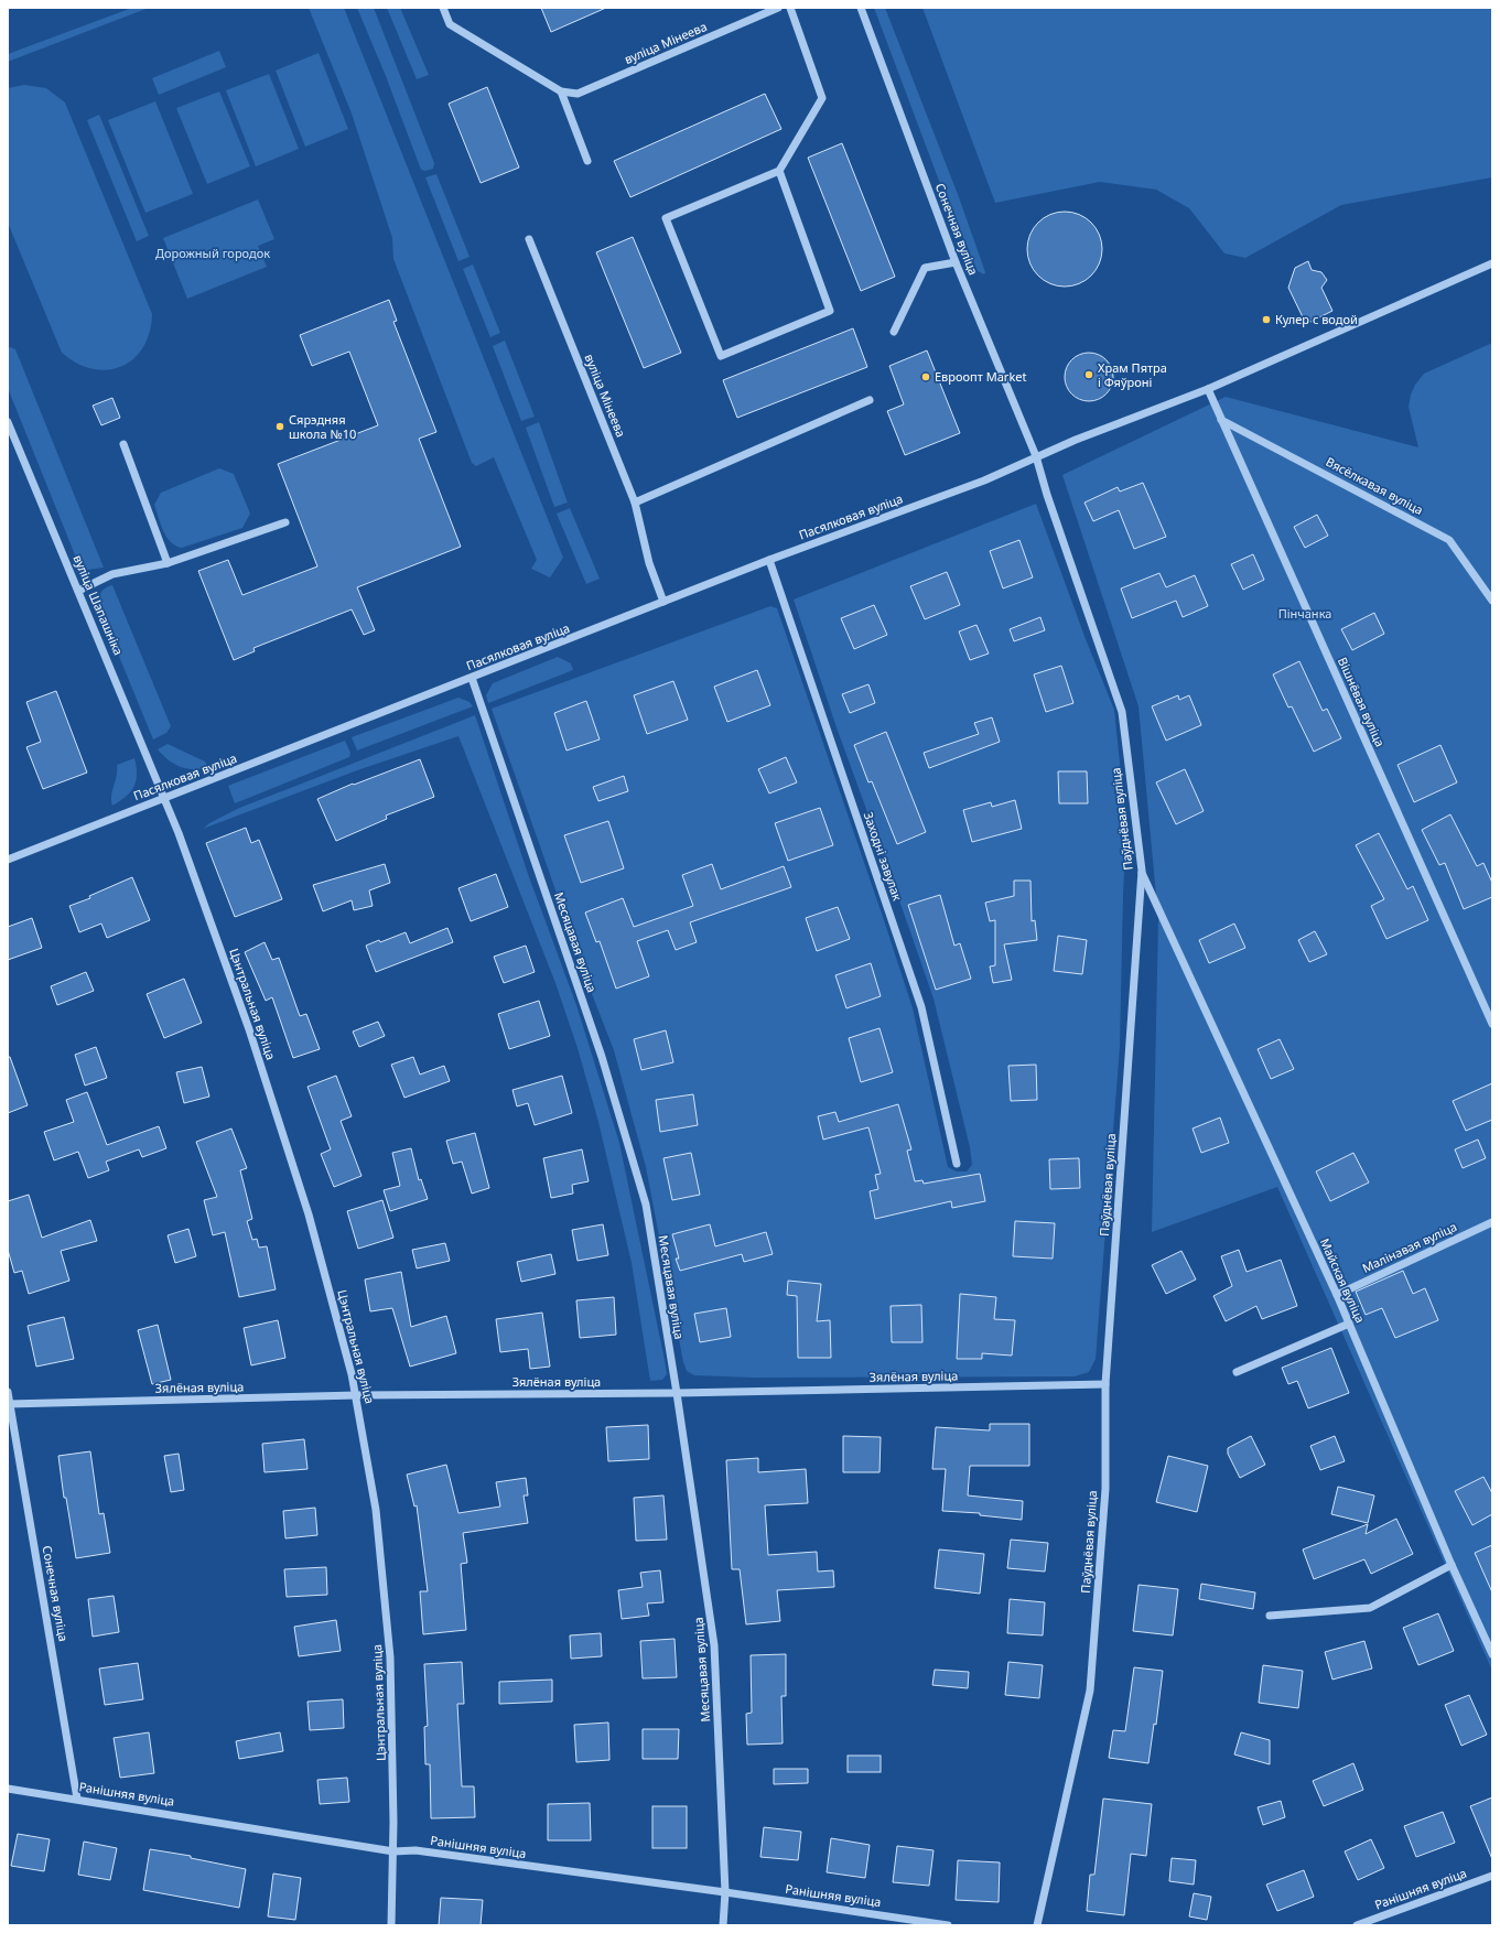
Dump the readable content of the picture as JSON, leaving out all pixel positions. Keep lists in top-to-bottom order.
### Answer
{
  "streets": {
    "street": [
      "вуліца Мінеева",
      "Сонечная вуліца",
      "Вясёлкавая вуліца",
      "Пасялковая вуліца",
      "вуліца Шапашніка",
      "Вішнёвая вуліца",
      "Паўднёвая вуліца",
      "Заходні завулак",
      "Месяцавая вуліца",
      "Цэнтральная вуліца",
      "Малінавая вуліца",
      "Майская вуліца",
      "Зялёная вуліца",
      "Ранішняя вуліца"
    ]
  },
  "crossings": [
    ["вуліца Мінеева", "Пасялковая вуліца"],
    ["Сонечная вуліца", "Пасялковая вуліца"],
    ["Сонечная вуліца", "Паўднёвая вуліца"],
    ["Сонечная вуліца", "Зялёная вуліца"],
    ["Сонечная вуліца", "Ранішняя вуліца"],
    ["Вясёлкавая вуліца", "Вішнёвая вуліца"],
    ["Пасялковая вуліца", "вуліца Шапашніка"],
    ["Пасялковая вуліца", "Вішнёвая вуліца"],
    ["Пасялковая вуліца", "Паўднёвая вуліца"],
    ["Пасялковая вуліца", "Заходні завулак"],
    ["Пасялковая вуліца", "Месяцавая вуліца"],
    ["Пасялковая вуліца", "Цэнтральная вуліца"],
    ["вуліца Шапашніка", "Цэнтральная вуліца"],
    ["Паўднёвая вуліца", "Майская вуліца"],
    ["Паўднёвая вуліца", "Зялёная вуліца"],
    ["Месяцавая вуліца", "Зялёная вуліца"],
    ["Месяцавая вуліца", "Ранішняя вуліца"],
    ["Цэнтральная вуліца", "Зялёная вуліца"],
    ["Цэнтральная вуліца", "Ранішняя вуліца"],
    ["Малінавая вуліца", "Майская вуліца"]
  ],
  "parks": ["Дорожный городок", "Пінчанка"],
  "places": [
    "Кулер с водой",
    "Храм Пятра і Фяўроні",
    "Евроопт Market",
    "Сярэдняя школа №10"
  ]
}
